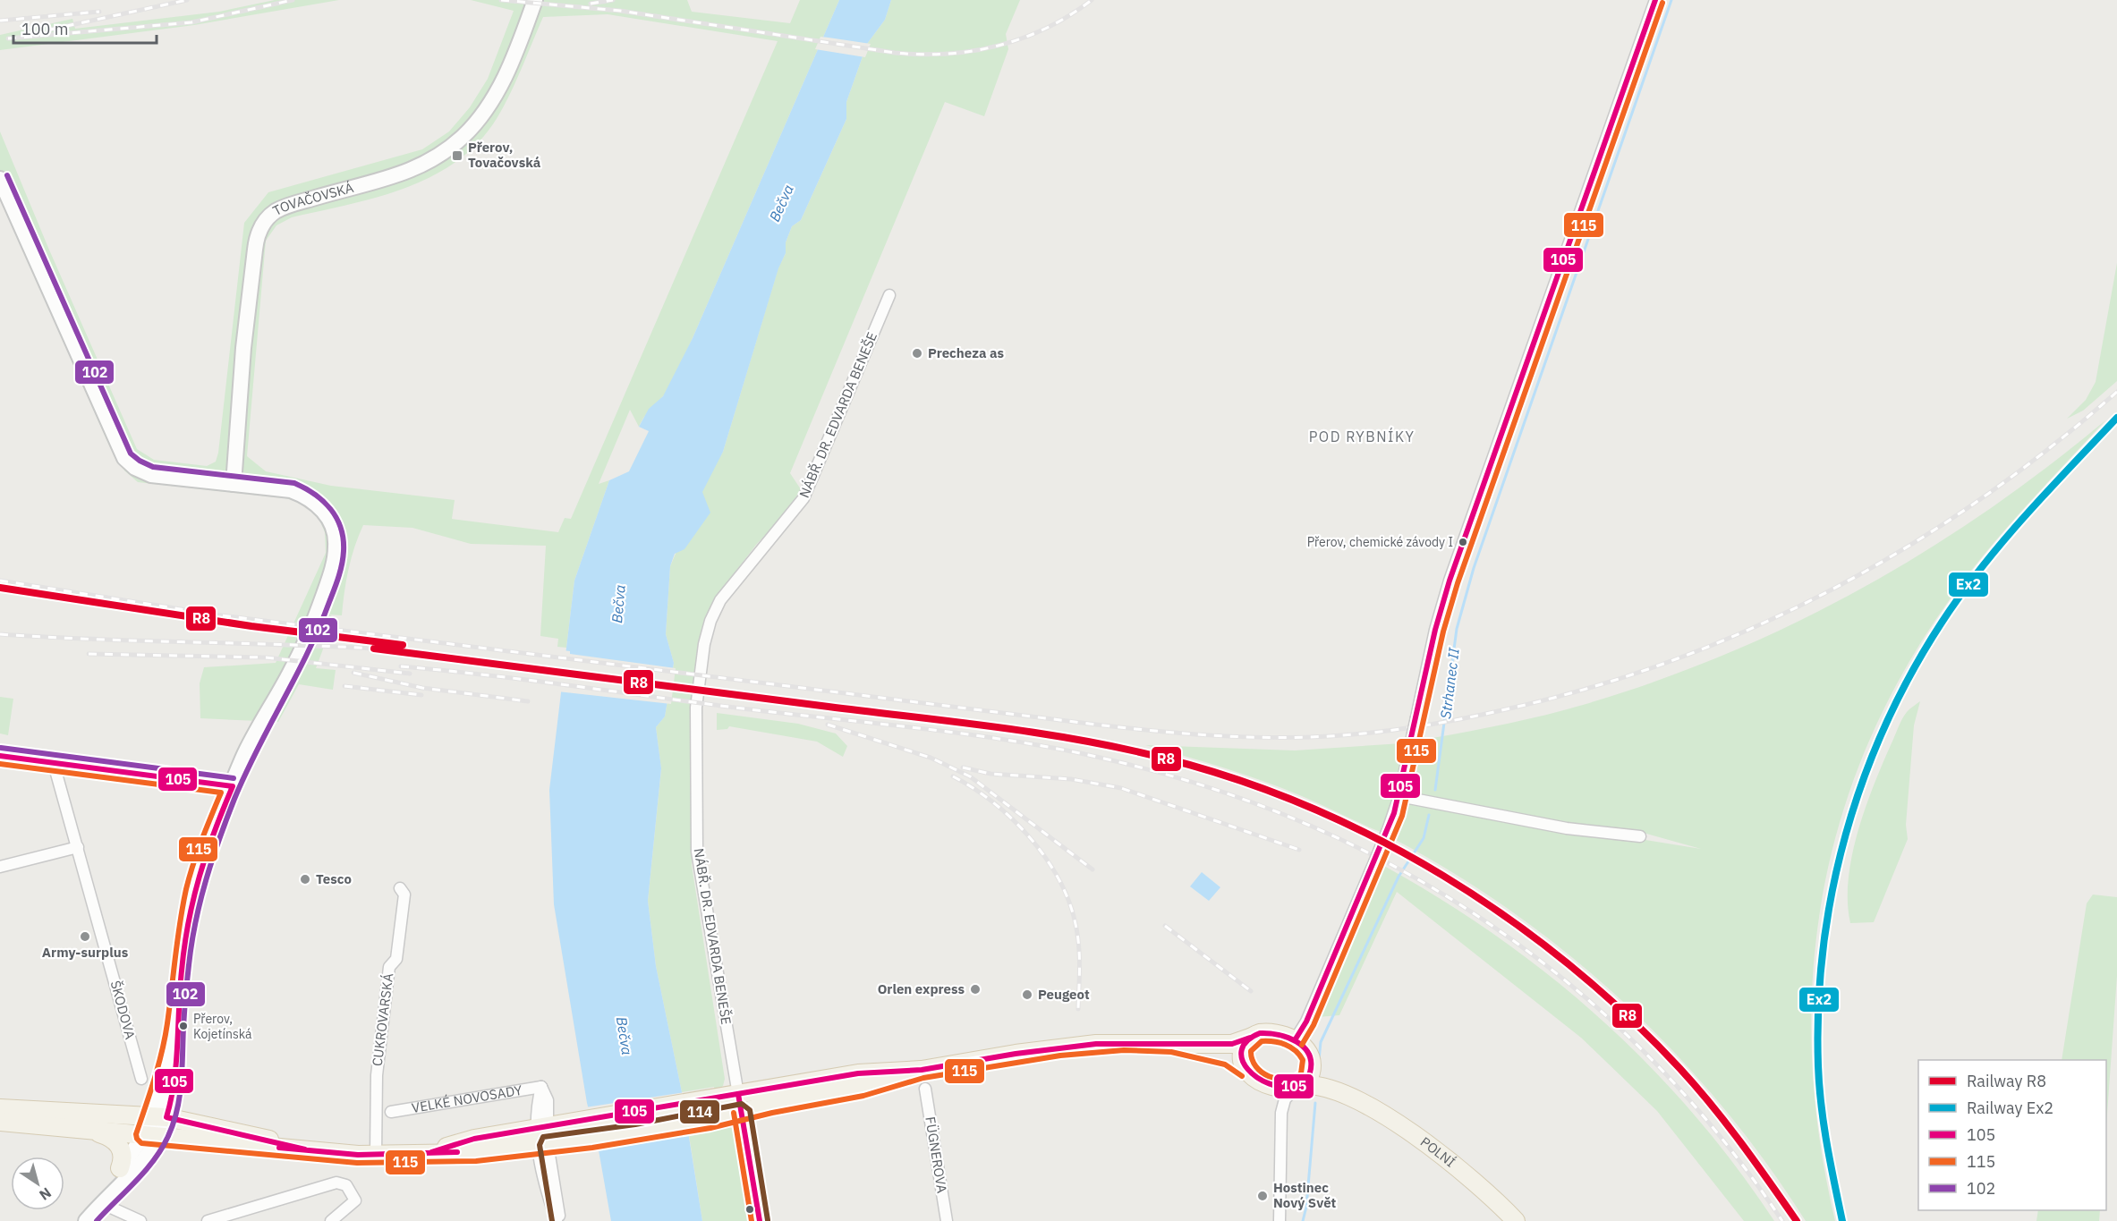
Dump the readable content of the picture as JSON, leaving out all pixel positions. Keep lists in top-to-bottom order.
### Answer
{
  "streets": {
    "main road": ["TOVAČOVSKÁ", "POLNÍ"],
    "street": [
      "NÁBŘ. DR. EDVARDA BENEŠE",
      "ŠKODOVA",
      "CUKROVARSKÁ",
      "VELKÉ NOVOSADY",
      "FÜGNEROVA"
    ]
  },
  "districts": ["POD RYBNÍKY"],
  "water": ["Bečva", "Strhanec II"],
  "places": {
    "transit": ["Přerov, Tovačovská"],
    "other": [
      "Precheza as",
      "Přerov, chemické závody I",
      "Tesco",
      "Army-surplus",
      "Orlen express",
      "Peugeot",
      "Přerov, Kojetínská",
      "Hostinec Nový Svět"
    ]
  },
  "lines": [
    "transit line 105",
    "transit line 115",
    "transit line 102",
    "rail line Ex2",
    "rail line R8",
    "transit line 114"
  ],
  "legend": [
    "Railway R8",
    "Railway Ex2",
    "105",
    "115",
    "102"
  ],
  "scale_bar": "100 m",
  "north": "bottom right"
}
